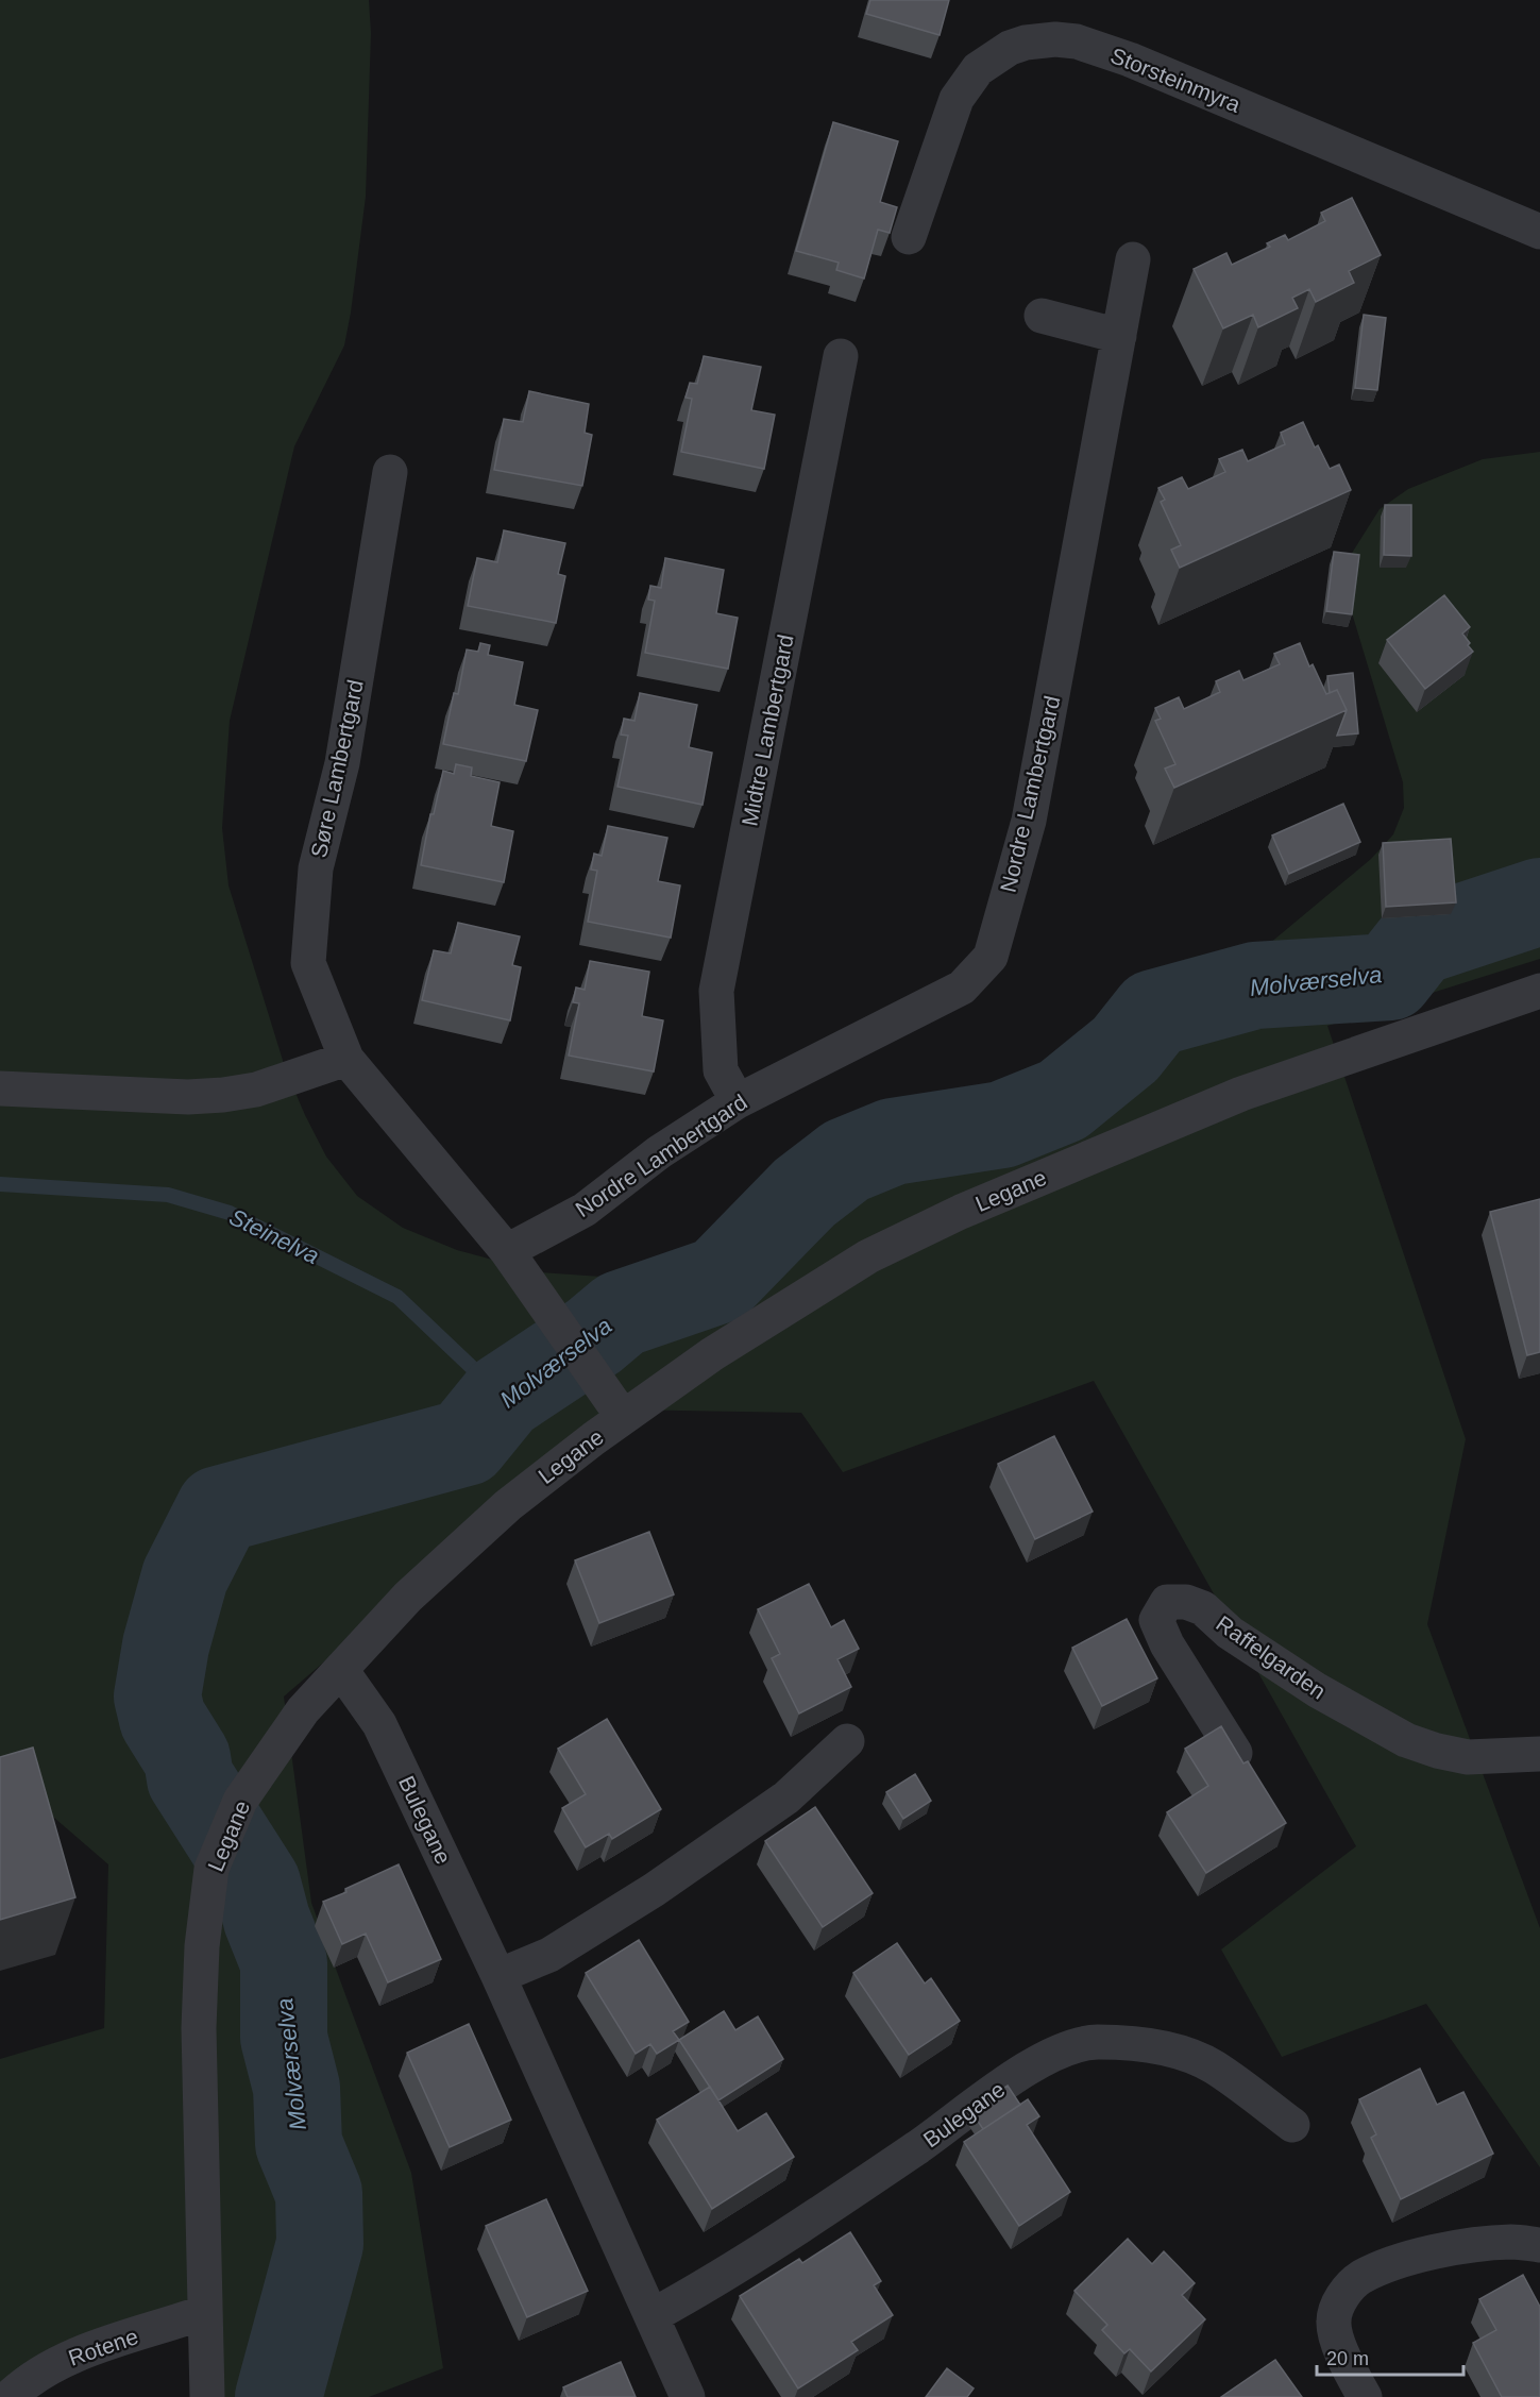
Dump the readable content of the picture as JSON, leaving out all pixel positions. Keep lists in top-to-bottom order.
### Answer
{
  "streets": {
    "street": [
      "Storsteinmyra",
      "Midtre Lambertgard",
      "Søre Lambertgard",
      "Nordre Lambertgard",
      "Legane",
      "Raffelgarden",
      "Bulegane",
      "Rotene"
    ]
  },
  "crossings": [
    ["Midtre Lambertgard", "Nordre Lambertgard"],
    ["Søre Lambertgard", "Nordre Lambertgard"],
    ["Søre Lambertgard", "Legane"],
    ["Legane", "Bulegane"],
    ["Legane", "Rotene"]
  ],
  "water": ["Molværselva", "Steinelva"],
  "scale_bar": "20 m"
}
